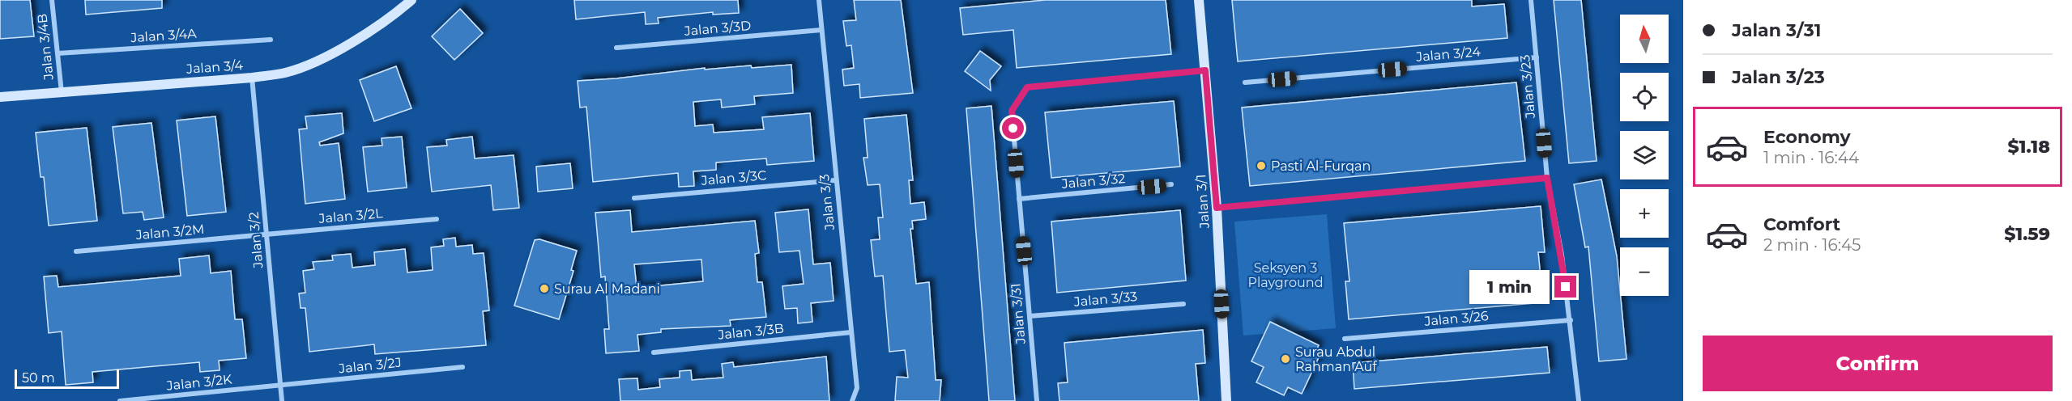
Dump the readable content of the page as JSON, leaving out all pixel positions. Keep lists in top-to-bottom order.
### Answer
{
  "streets": {
    "street": [
      "Jalan 3/3D",
      "Jalan 3/4A",
      "Jalan 3/4B",
      "Jalan 3/24",
      "Jalan 3/4",
      "Jalan 3/23",
      "Jalan 3/3C",
      "Jalan 3/32",
      "Jalan 3/1",
      "Jalan 3/3",
      "Jalan 3/2L",
      "Jalan 3/2M",
      "Jalan 3/2",
      "Jalan 3/33",
      "Jalan 3/31",
      "Jalan 3/26",
      "Jalan 3/3B",
      "Jalan 3/2J",
      "Jalan 3/2K"
    ]
  },
  "crossings": [
    ["Jalan 3/3D", "Jalan 3/3"],
    ["Jalan 3/4A", "Jalan 3/4B"],
    ["Jalan 3/4B", "Jalan 3/4"],
    ["Jalan 3/24", "Jalan 3/23"],
    ["Jalan 3/4", "Jalan 3/2"],
    ["Jalan 3/23", "Jalan 3/26"],
    ["Jalan 3/3C", "Jalan 3/3"],
    ["Jalan 3/32", "Jalan 3/31"],
    ["Jalan 3/1", "Jalan 3/31"],
    ["Jalan 3/3", "Jalan 3/3B"],
    ["Jalan 3/2L", "Jalan 3/2M"],
    ["Jalan 3/2L", "Jalan 3/2"],
    ["Jalan 3/2M", "Jalan 3/2"],
    ["Jalan 3/2", "Jalan 3/2J"],
    ["Jalan 3/2", "Jalan 3/2K"],
    ["Jalan 3/33", "Jalan 3/31"],
    ["Jalan 3/2J", "Jalan 3/2K"]
  ],
  "parks": ["Seksyen 3 Playground"],
  "places": ["Pasti Al-Furqan", "Surau Al Madani", "Surau Abdul Rahman Auf"],
  "scale_bar": "50 m",
  "north": "top",
  "page": {
    "banner": ["Jalan 3/31", "Jalan 3/23"],
    "map_buttons": ["+", "−"],
    "list": [
      {
        "name": "Economy",
        "note": "1 min · 16:44",
        "value": "$1.18"
      },
      {
        "name": "Comfort",
        "note": "2 min · 16:45",
        "value": "$1.59"
      }
    ],
    "bubble": "1 min",
    "buttons": "Confirm",
    "scale": "50 m"
  }
}
